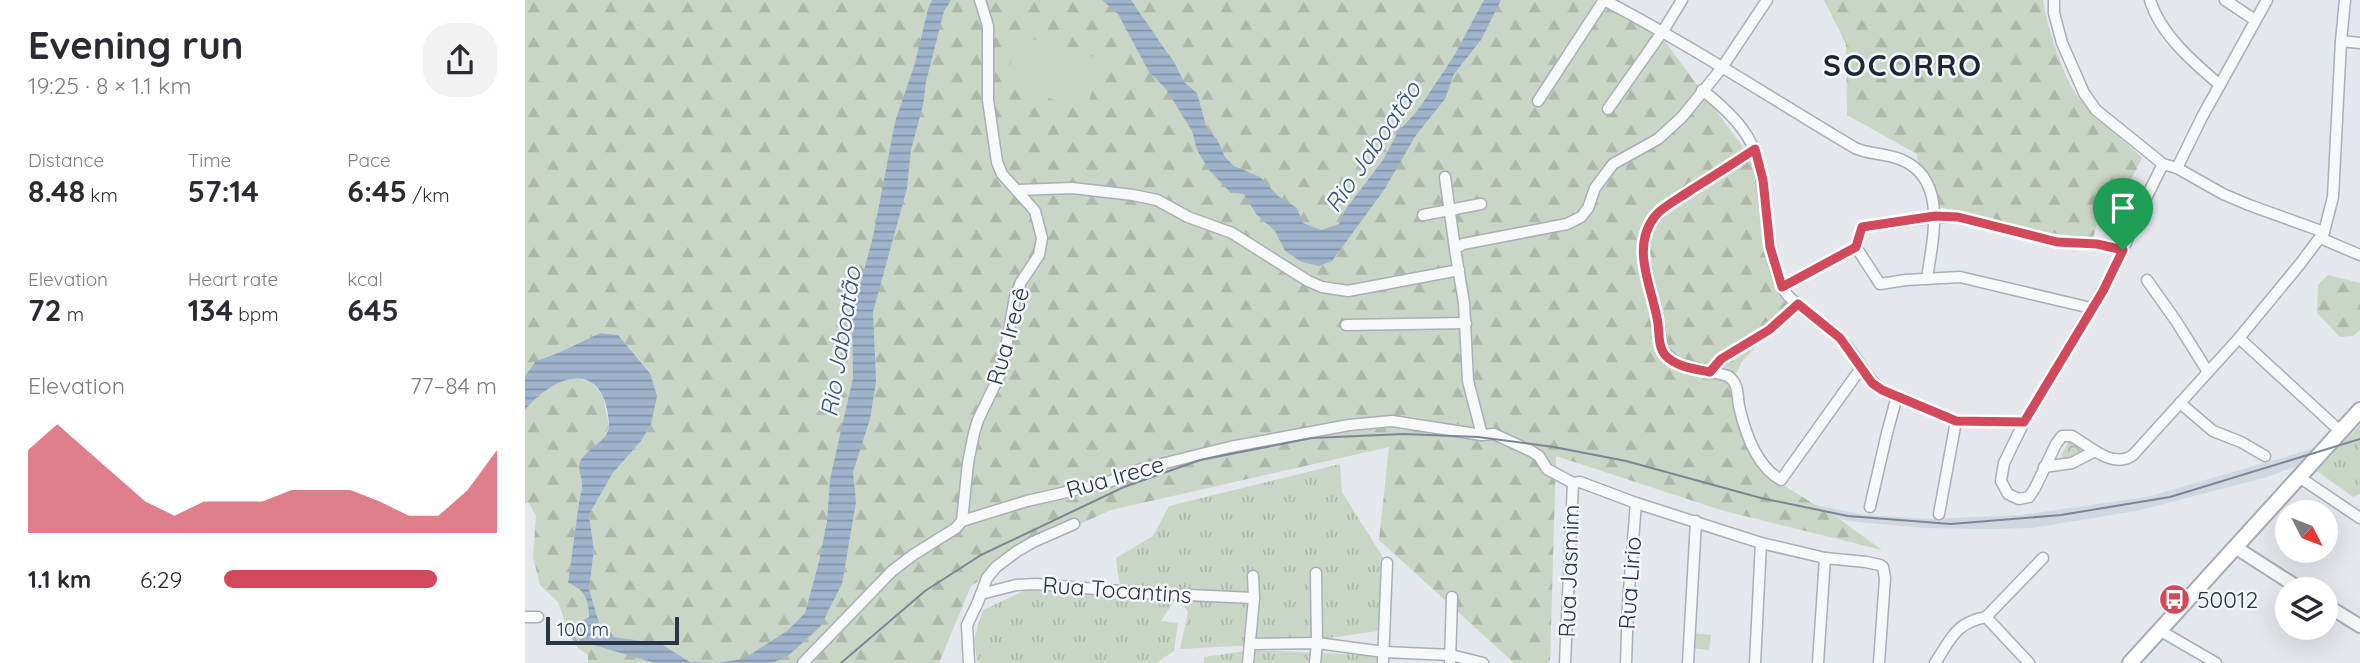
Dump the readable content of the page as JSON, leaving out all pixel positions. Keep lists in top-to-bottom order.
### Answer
{
  "streets": {
    "street": [
      "Rua Irecê",
      "Rua Irece",
      "Rua Jasmim",
      "Rua Lirio",
      "Rua Tocantins"
    ]
  },
  "crossings": [
    ["Rua Irecê", "Rua Irece"],
    ["Rua Irece", "Rua Jasmim"],
    ["Rua Jasmim", "Rua Lirio"]
  ],
  "districts": ["SOCORRO"],
  "water": ["Rio Jaboatão"],
  "places": {
    "bus stop": ["50012"]
  },
  "scale_bar": "100 m",
  "north": "bottom right",
  "page": {
    "heading": ["Evening run", "19:25 · 8 × 1.1 km"],
    "stats": [
      ["Distance", "8.48 km"],
      ["Time", "57:14"],
      ["Pace", "6:45 /km"],
      ["Elevation", "72 m"],
      ["Heart rate", "134 bpm"],
      ["kcal", "645"]
    ],
    "chart": ["Elevation", "77–84 m"],
    "list": [
      {
        "name": "1.1 km",
        "note": "6:29"
      }
    ],
    "scale": "100 m"
  }
}
